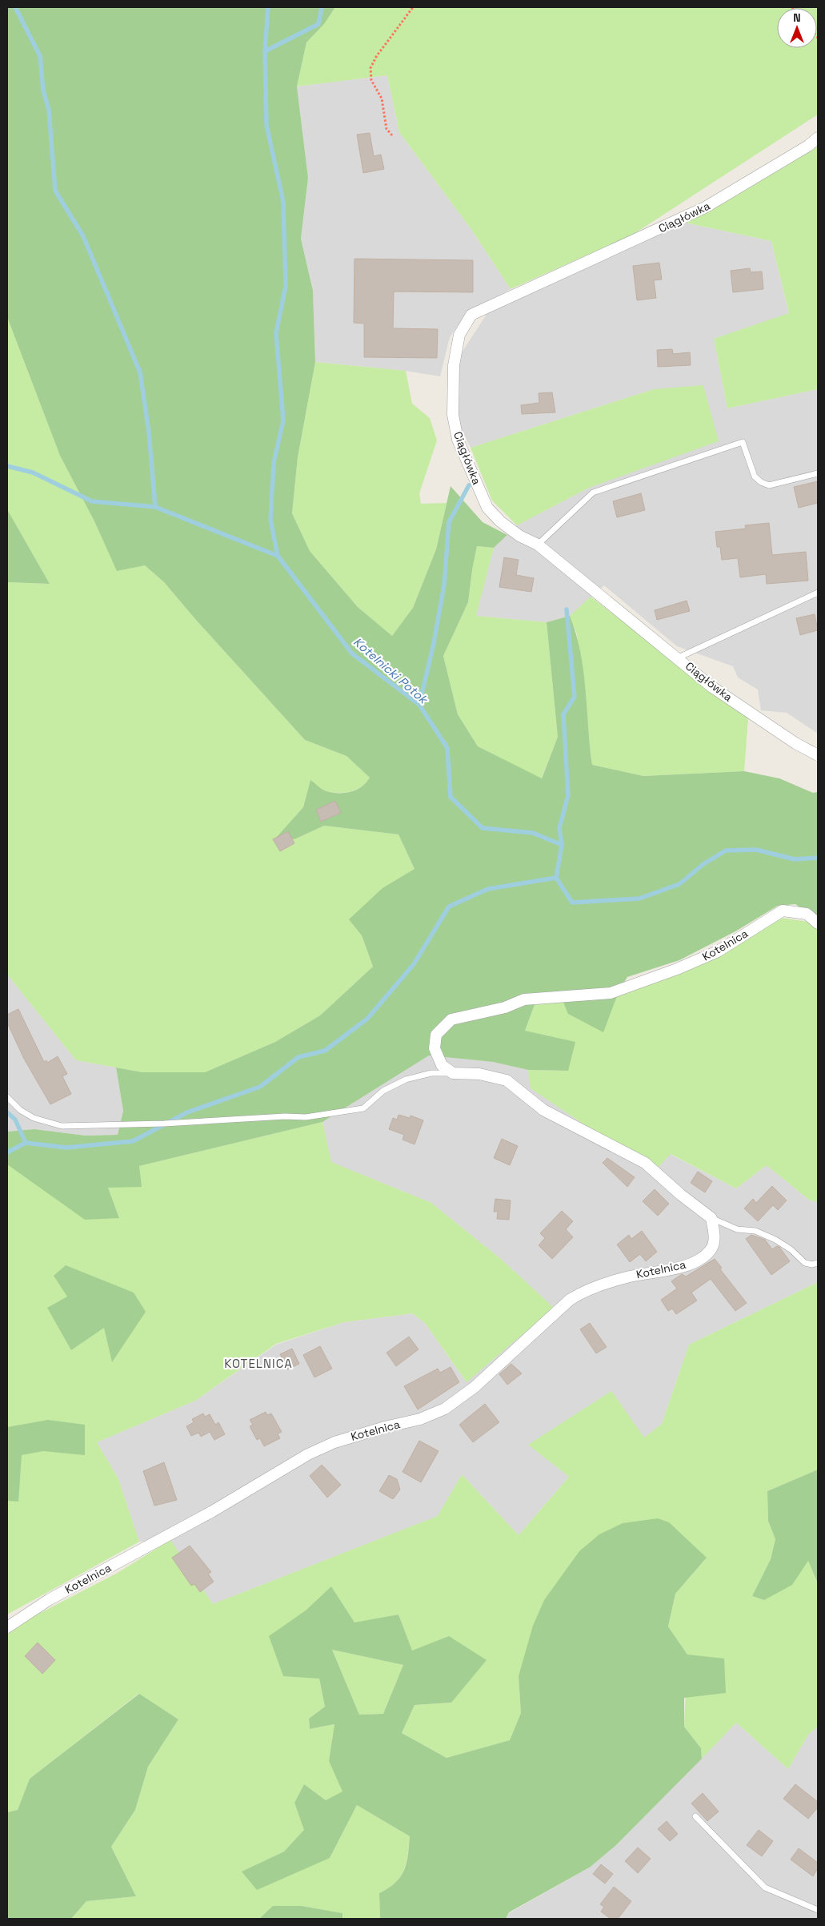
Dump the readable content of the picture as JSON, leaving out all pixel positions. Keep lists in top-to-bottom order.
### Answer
{
  "streets": {
    "street": ["Ciągłówka", "Kotelnica"]
  },
  "districts": ["KOTELNICA"],
  "water": ["Kotelnicki Potok"],
  "north": "top"
}
